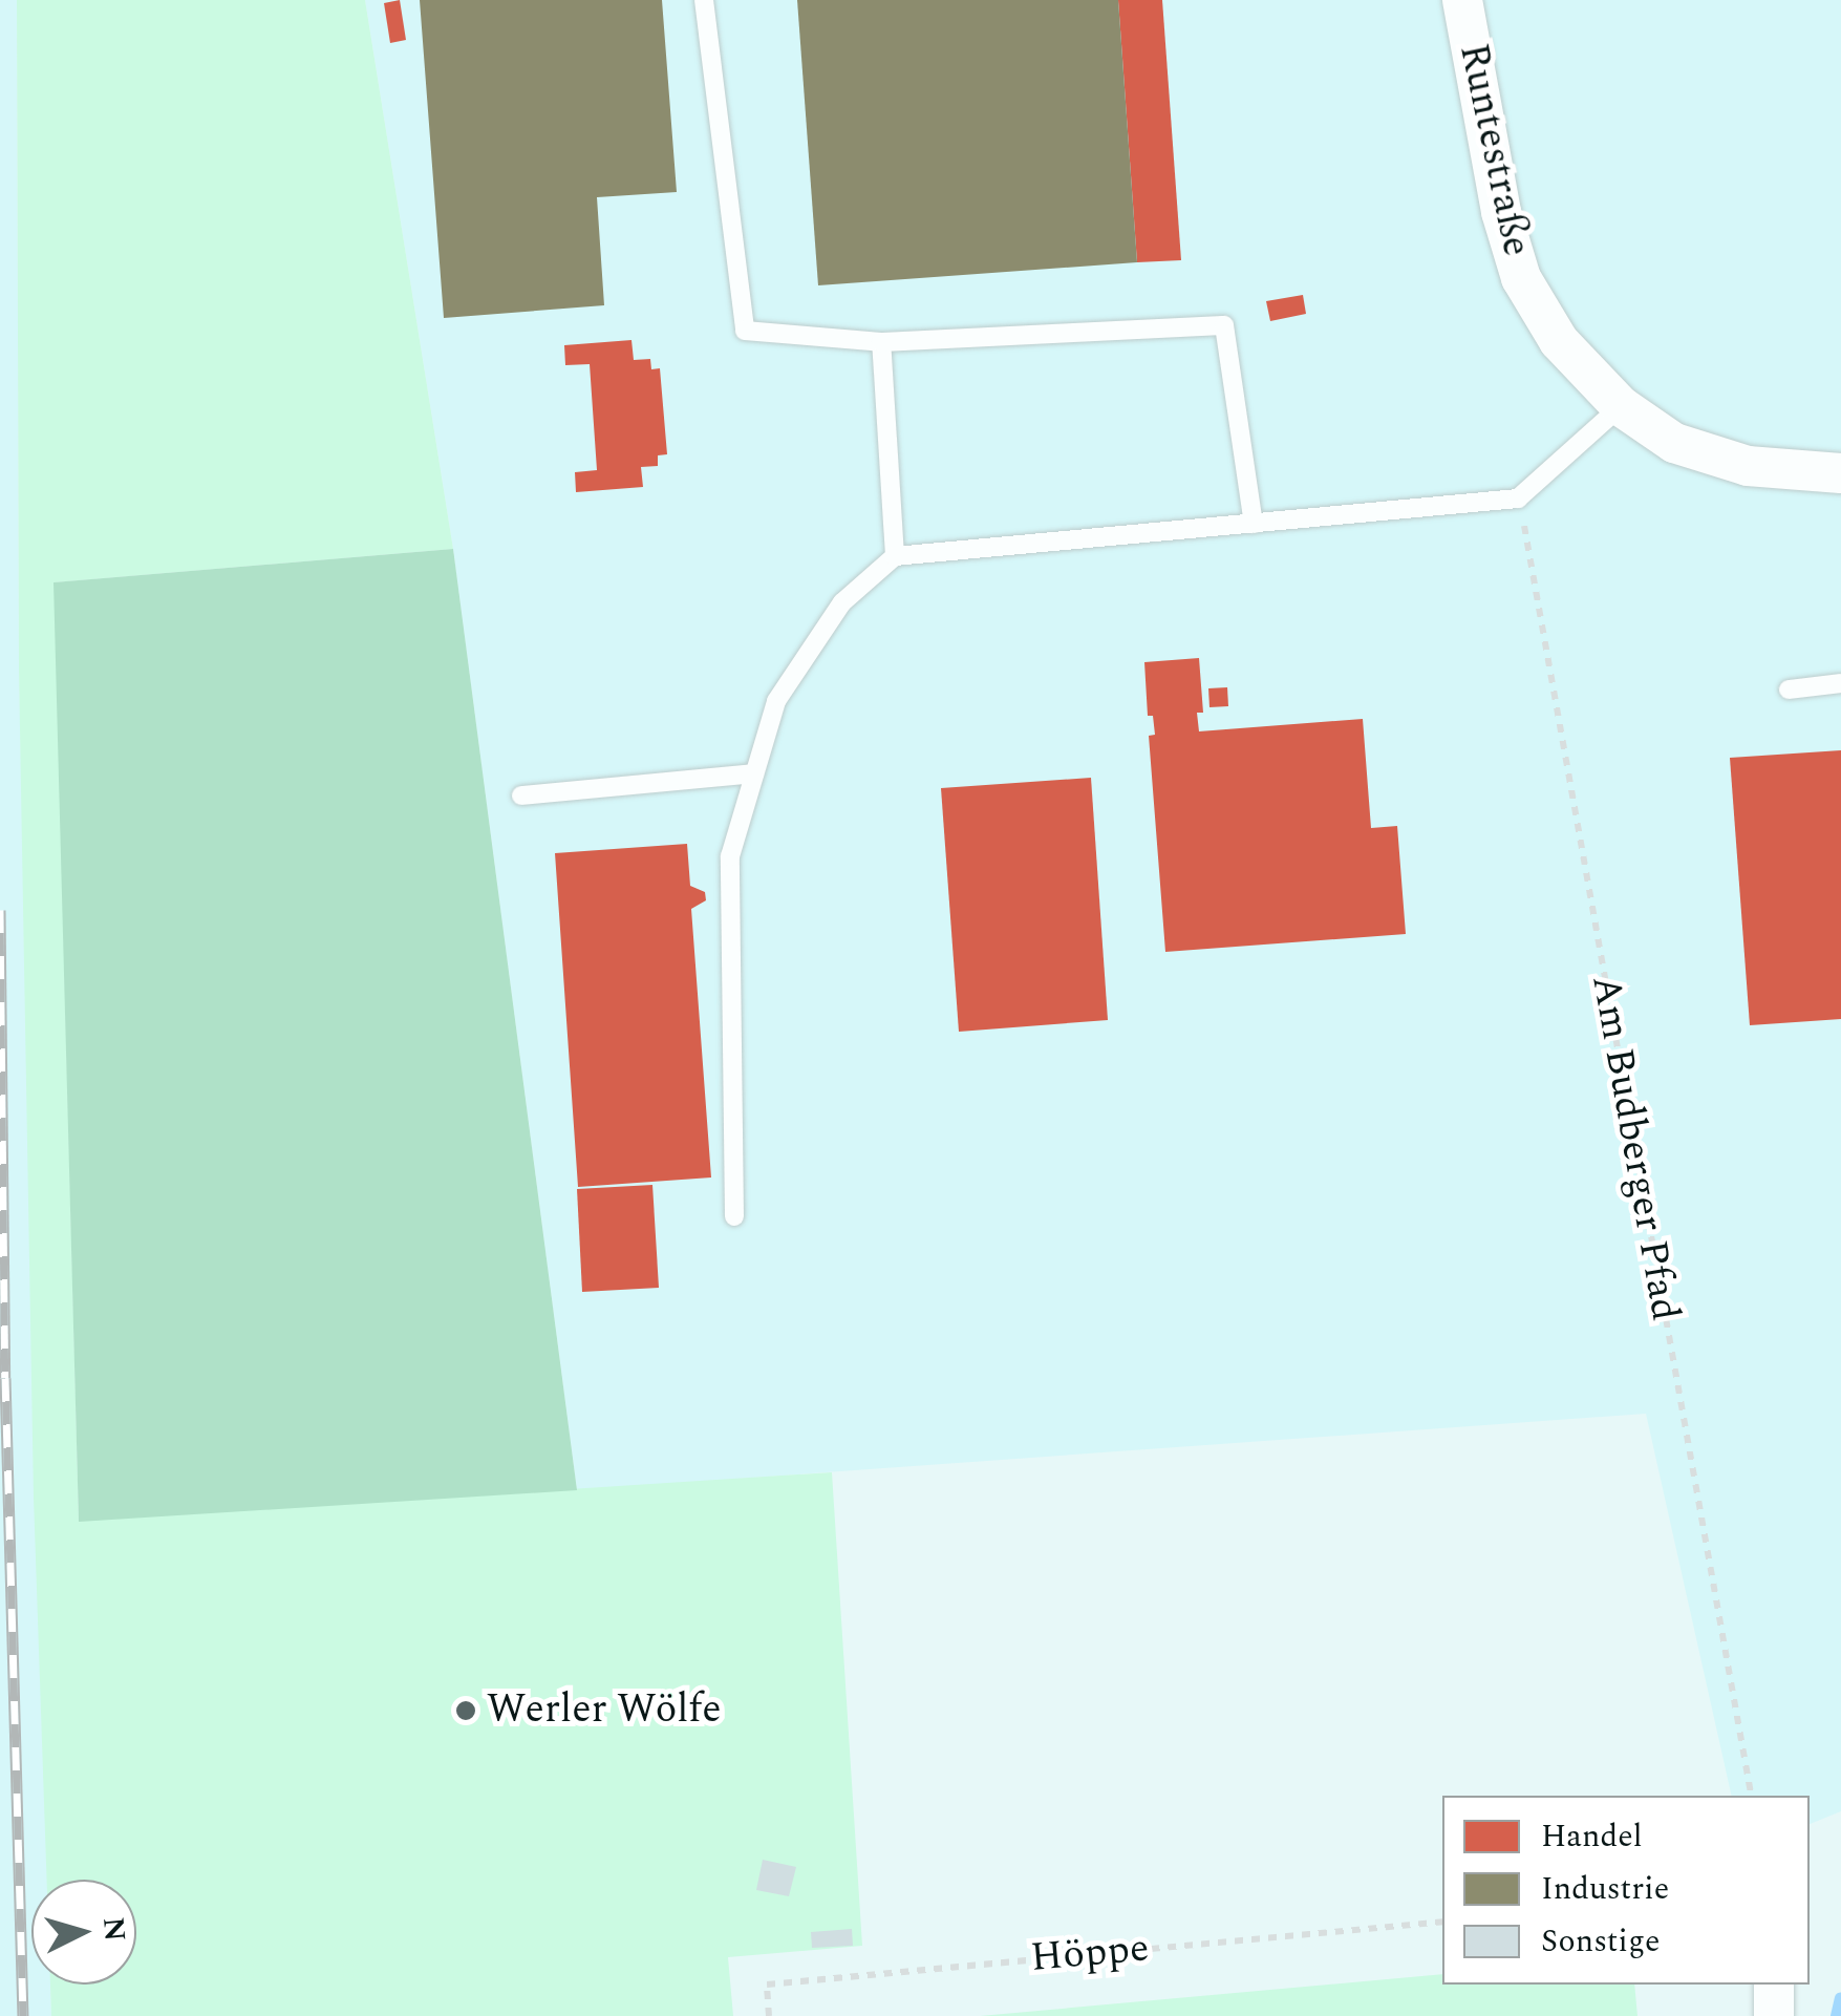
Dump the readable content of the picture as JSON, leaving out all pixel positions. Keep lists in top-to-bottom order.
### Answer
{
  "streets": {
    "street": ["Runtestraße"],
    "path": ["Am Budberger Pfad", "Höppe"]
  },
  "places": ["Werler Wölfe"],
  "legend": ["Handel", "Industrie", "Sonstige"],
  "north": "right"
}
